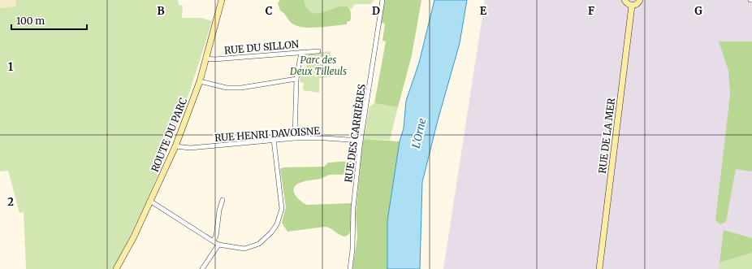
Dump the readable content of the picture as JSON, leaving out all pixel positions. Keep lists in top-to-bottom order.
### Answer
{
  "streets": {
    "street": [
      "RUE DU SILLON",
      "RUE DES CARRIÈRES",
      "RUE HENRI DAVOISNE",
      "ROUTE DU PARC",
      "RUE DE LA MER"
    ]
  },
  "crossings": [
    ["RUE DU SILLON", "ROUTE DU PARC"],
    ["RUE DES CARRIÈRES", "RUE HENRI DAVOISNE"],
    ["RUE HENRI DAVOISNE", "ROUTE DU PARC"]
  ],
  "water": ["L'Orne"],
  "parks": ["Parc des Deux Tilleuls"],
  "scale_bar": "100 m",
  "grid": {
    "columns": [
      "B",
      "C",
      "D",
      "E",
      "F",
      "G"
    ],
    "rows": ["1", "2"]
  }
}
